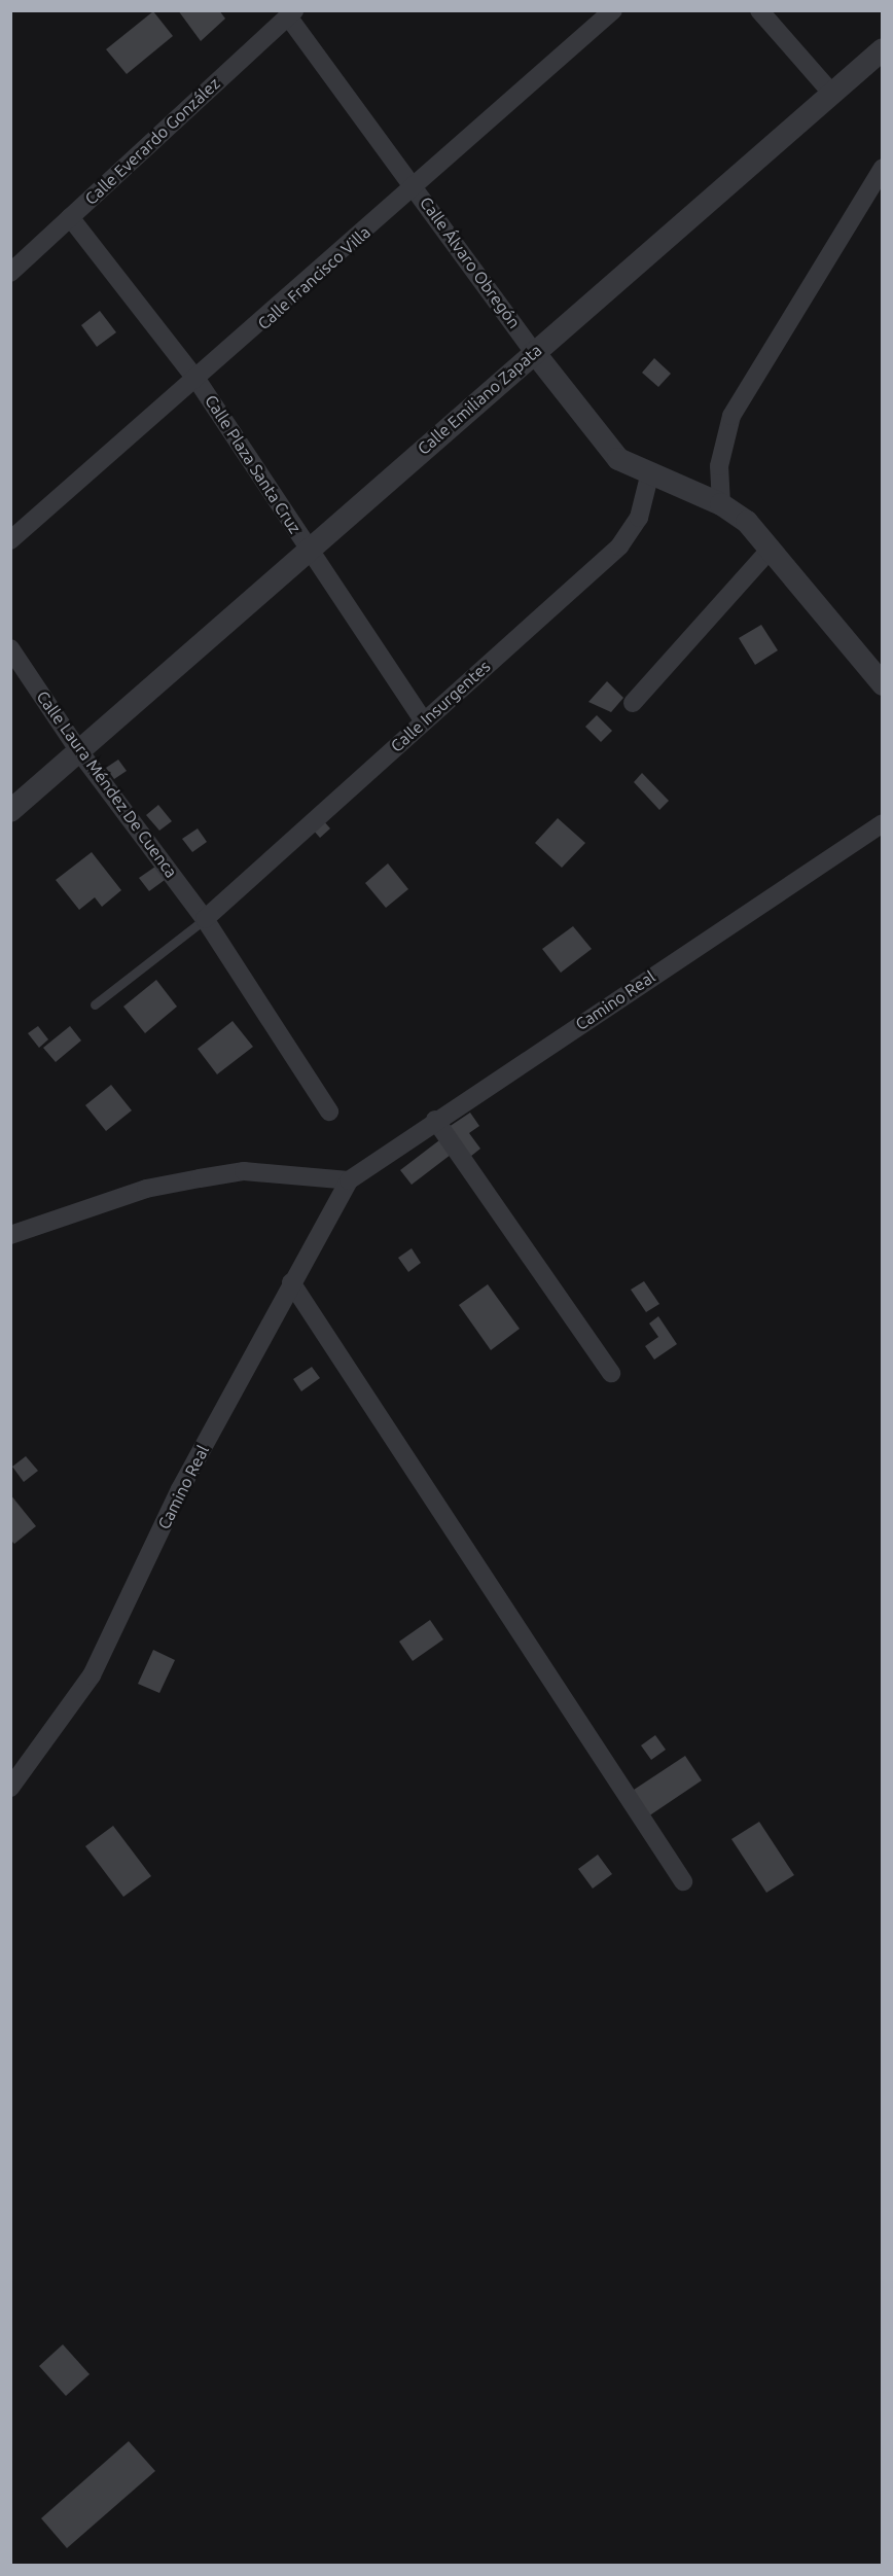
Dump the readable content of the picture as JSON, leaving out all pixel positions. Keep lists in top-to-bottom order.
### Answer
{
  "streets": {
    "street": [
      "Calle Everardo González",
      "Calle Álvaro Obregón",
      "Calle Francisco Villa",
      "Calle Emiliano Zapata",
      "Calle Plaza Santa Cruz",
      "Calle Insurgentes",
      "Calle Laura Méndez De Cuenca",
      "Camino Real"
    ]
  },
  "crossings": [
    ["Calle Everardo González", "Calle Álvaro Obregón"],
    ["Calle Everardo González", "Calle Plaza Santa Cruz"],
    ["Calle Álvaro Obregón", "Calle Francisco Villa"],
    ["Calle Álvaro Obregón", "Calle Emiliano Zapata"],
    ["Calle Álvaro Obregón", "Calle Insurgentes"],
    ["Calle Francisco Villa", "Calle Plaza Santa Cruz"],
    ["Calle Emiliano Zapata", "Calle Plaza Santa Cruz"],
    ["Calle Emiliano Zapata", "Calle Laura Méndez De Cuenca"],
    ["Calle Plaza Santa Cruz", "Calle Insurgentes"],
    ["Calle Insurgentes", "Calle Laura Méndez De Cuenca"]
  ]
}
